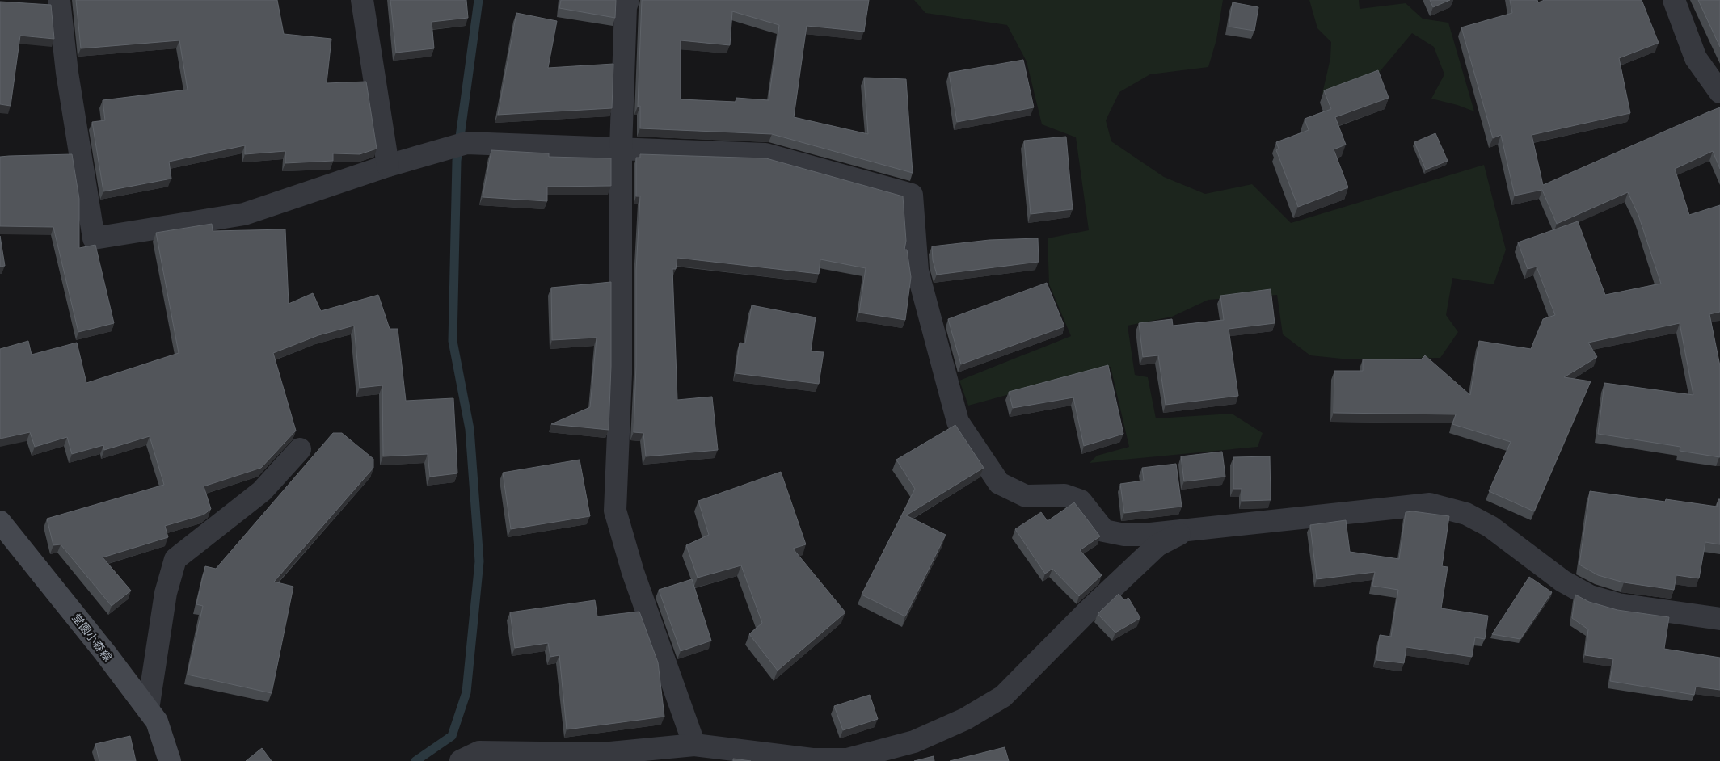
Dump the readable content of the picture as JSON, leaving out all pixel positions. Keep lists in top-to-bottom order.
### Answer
{
  "streets": {
    "main road": ["堂園小森線"]
  }
}
